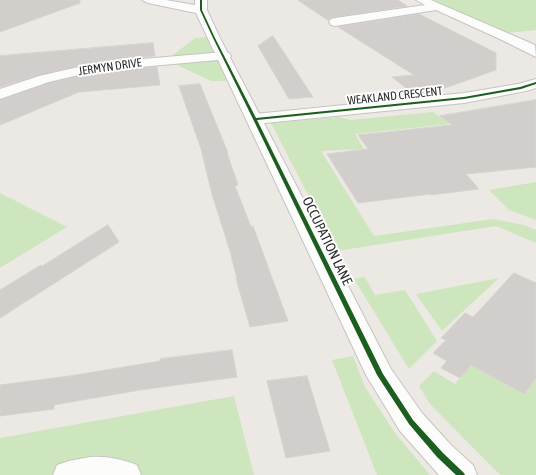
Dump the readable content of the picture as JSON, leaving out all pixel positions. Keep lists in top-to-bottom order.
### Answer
{
  "streets": {
    "street": ["JERMYN DRIVE", "WEAKLAND CRESCENT", "OCCUPATION LANE"]
  },
  "crossings": [
    ["JERMYN DRIVE", "OCCUPATION LANE"],
    ["WEAKLAND CRESCENT", "OCCUPATION LANE"]
  ]
}
